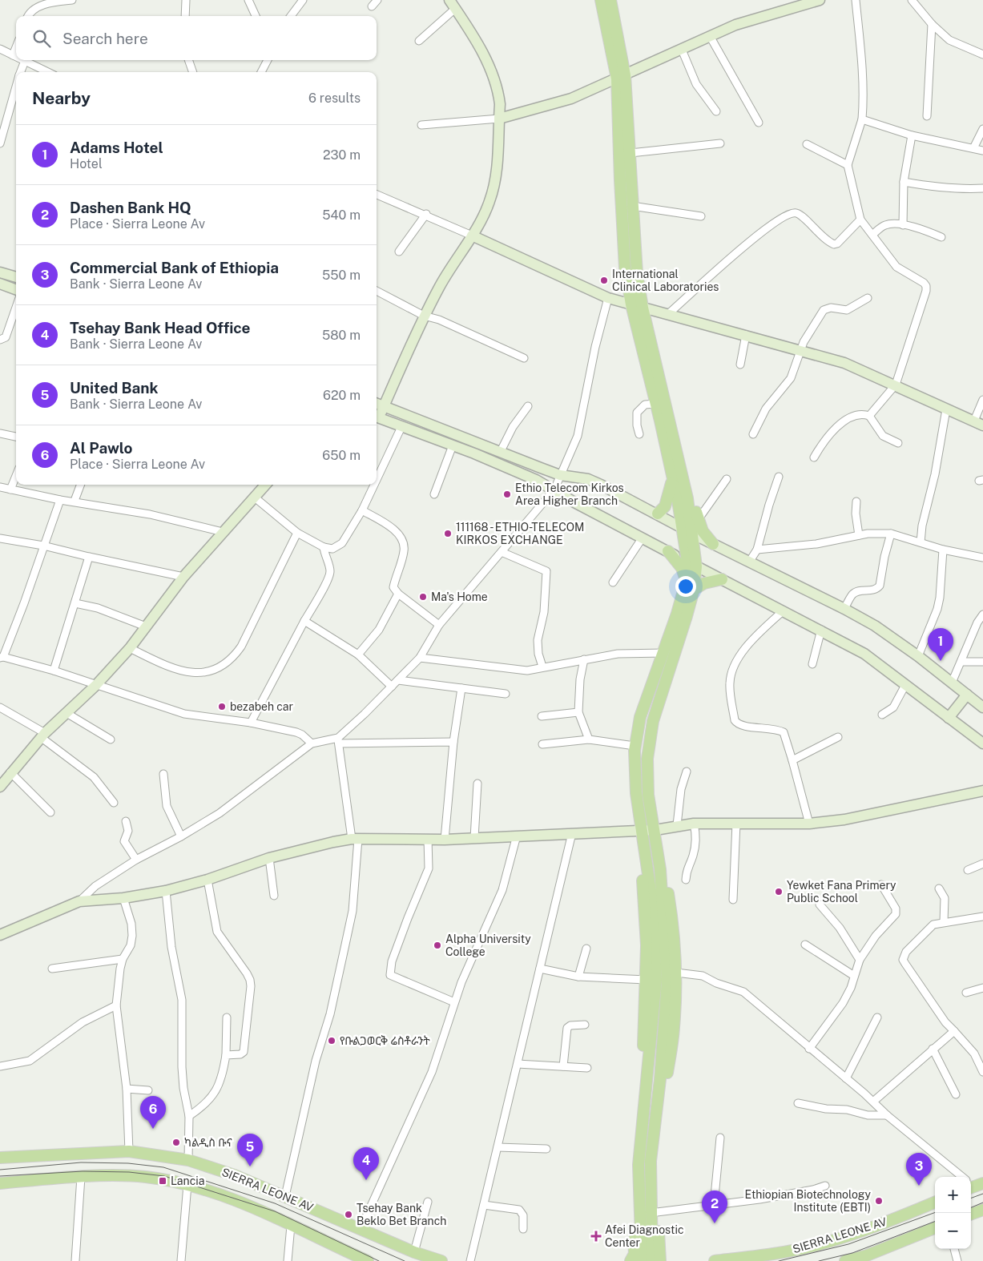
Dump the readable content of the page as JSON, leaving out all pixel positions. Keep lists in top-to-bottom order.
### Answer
{
  "streets": {
    "main road": ["SIERRA LEONE AV"]
  },
  "places": {
    "other": [
      "International Clinical Laboratories",
      "Ethio Telecom Kirkos Area Higher Branch",
      "111168 - ETHIO-TELECOM KIRKOS EXCHANGE",
      "Ma's Home",
      "bezabeh car",
      "Yewket Fana Primery Public School",
      "Alpha University College",
      "የቡልጋወርቅ ሬስቶራንት",
      "ካልዲስ ቡና",
      "Ethiopian Biotechnology Institute (EBTI)",
      "Tsehay Bank Beklo Bet Branch"
    ],
    "transit": ["Lancia"],
    "health": ["Afei Diagnostic Center"]
  },
  "page": {
    "search": "Search here",
    "heading": ["Nearby", "6 results"],
    "list": [
      {
        "mark": "1",
        "name": "Adams Hotel",
        "note": "Hotel",
        "value": "230 m"
      },
      {
        "mark": "2",
        "name": "Dashen Bank HQ",
        "note": "Place · Sierra Leone Av",
        "value": "540 m"
      },
      {
        "mark": "3",
        "name": "Commercial Bank of Ethiopia",
        "note": "Bank · Sierra Leone Av",
        "value": "550 m"
      },
      {
        "mark": "4",
        "name": "Tsehay Bank Head Office",
        "note": "Bank · Sierra Leone Av",
        "value": "580 m"
      },
      {
        "mark": "5",
        "name": "United Bank",
        "note": "Bank · Sierra Leone Av",
        "value": "620 m"
      },
      {
        "mark": "6",
        "name": "Al Pawlo",
        "note": "Place · Sierra Leone Av",
        "value": "650 m"
      }
    ],
    "pins": [
      "1",
      "6",
      "5",
      "4",
      "3",
      "2"
    ],
    "map_buttons": ["+", "−"]
  }
}
